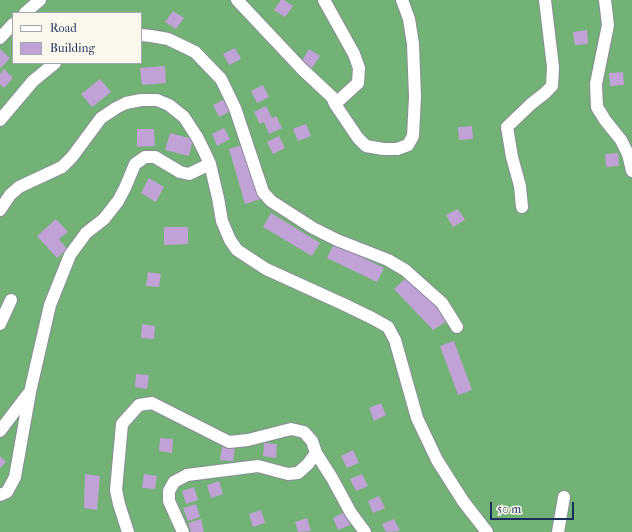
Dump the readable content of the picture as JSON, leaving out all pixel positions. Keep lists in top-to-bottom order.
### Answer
{
  "legend": ["Road", "Building"],
  "scale_bar": "50 m"
}
